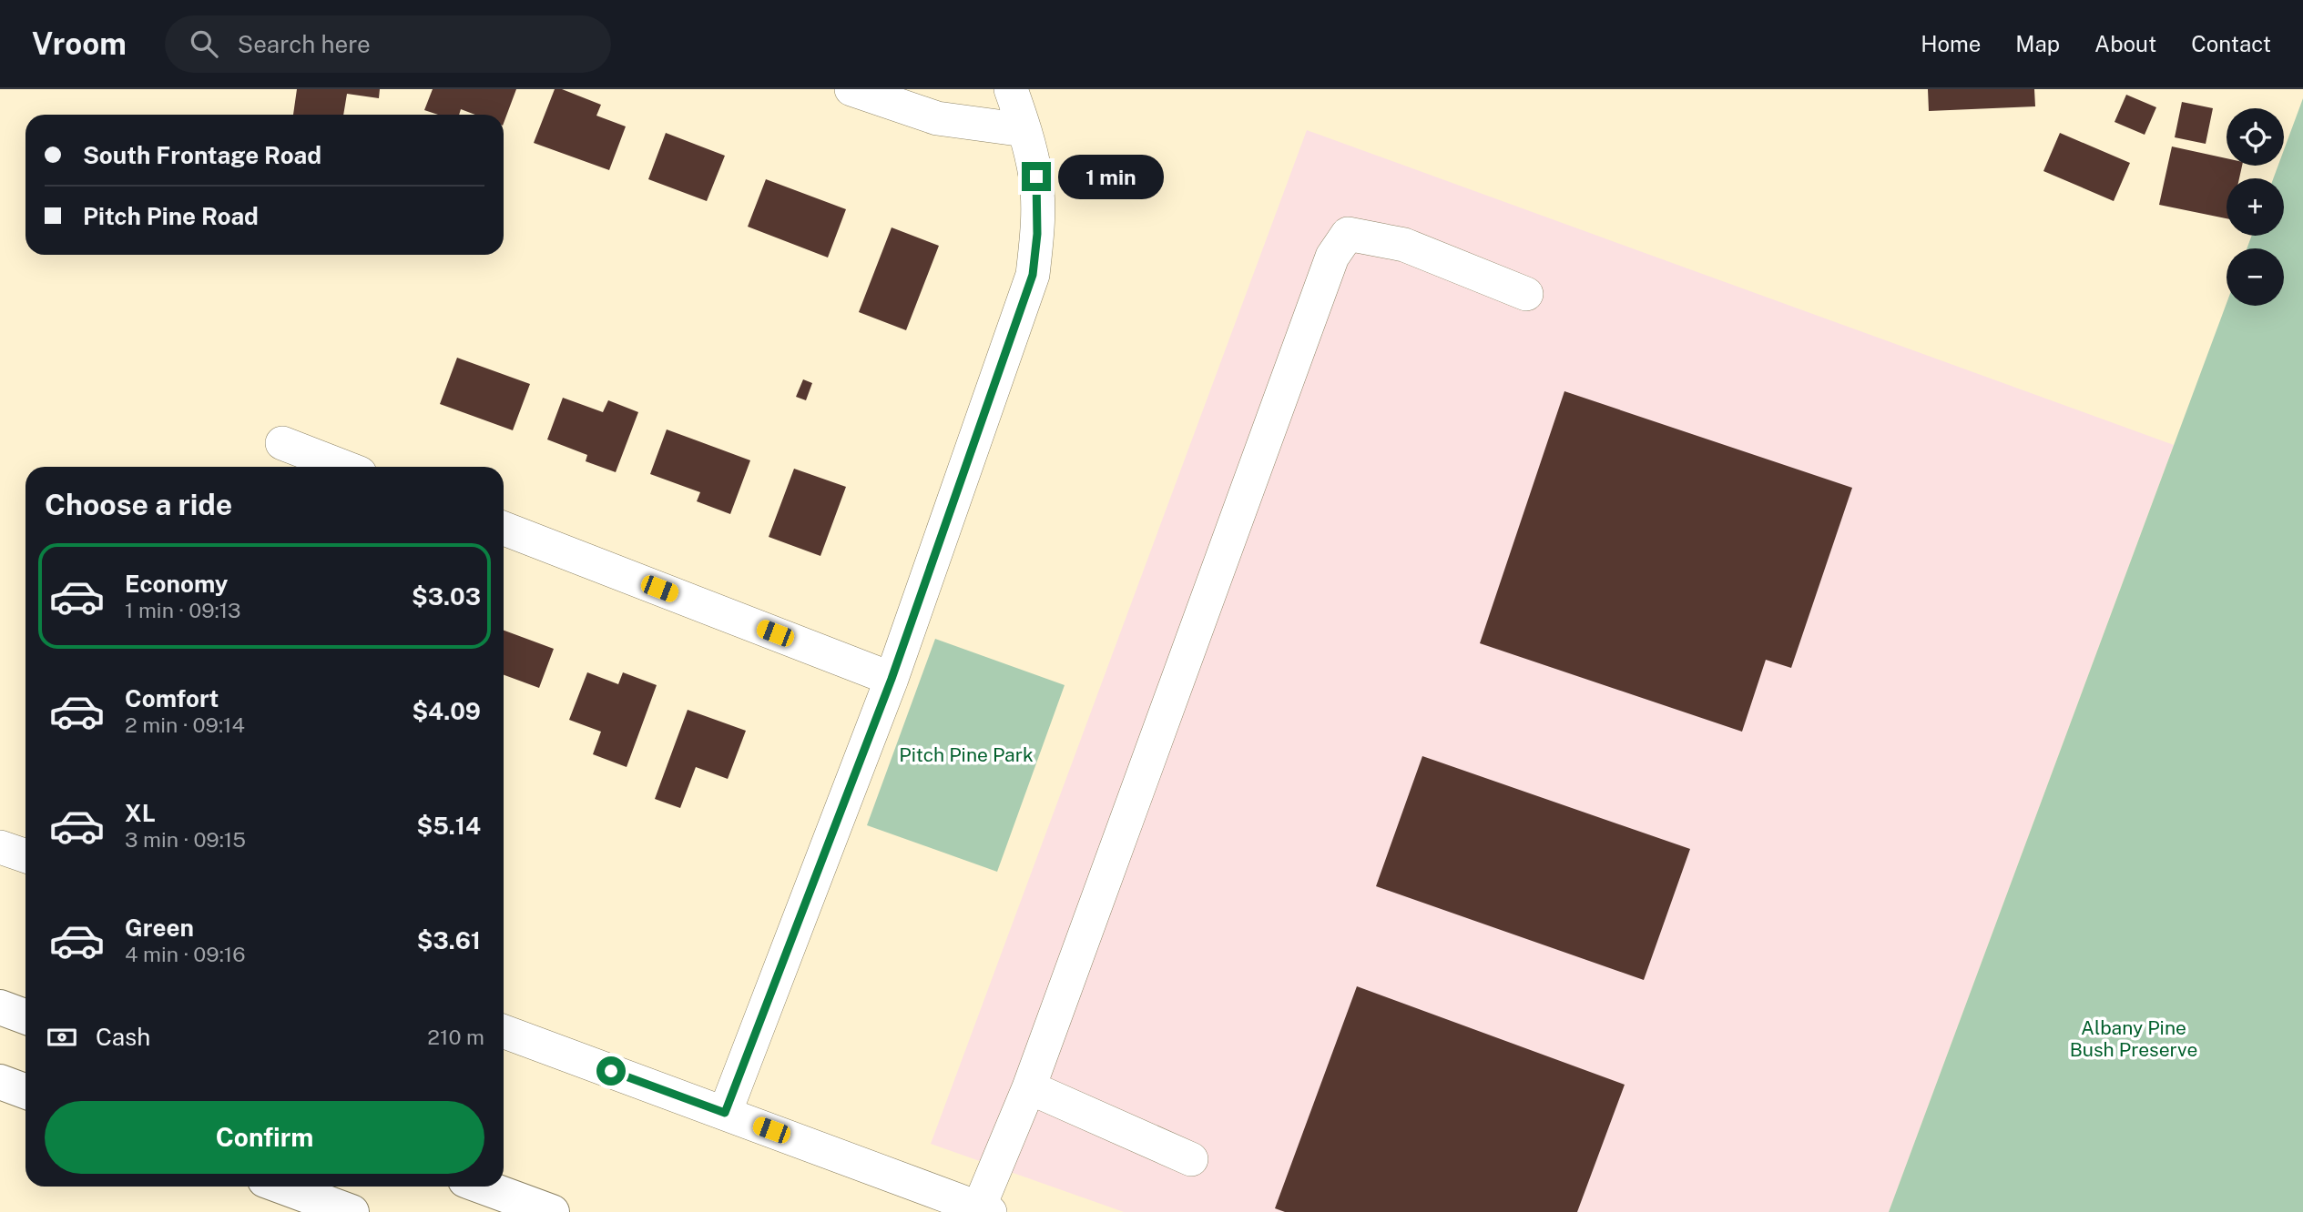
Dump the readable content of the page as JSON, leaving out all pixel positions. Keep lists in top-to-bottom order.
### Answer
{
  "parks": ["Pitch Pine Park", "Albany Pine Bush Preserve"],
  "page": {
    "header": "Vroom",
    "search": "Search here",
    "nav": [
      "Home",
      "Map",
      "About",
      "Contact"
    ],
    "map_buttons": ["+", "−"],
    "banner": ["South Frontage Road", "Pitch Pine Road"],
    "bubble": "1 min",
    "heading": "Choose a ride",
    "list": [
      {
        "name": "Economy",
        "note": "1 min · 09:13",
        "value": "$3.03"
      },
      {
        "name": "Comfort",
        "note": "2 min · 09:14",
        "value": "$4.09"
      },
      {
        "name": "XL",
        "note": "3 min · 09:15",
        "value": "$5.14"
      },
      {
        "name": "Green",
        "note": "4 min · 09:16",
        "value": "$3.61"
      }
    ],
    "pay": ["Cash", "210 m"],
    "buttons": "Confirm"
  }
}
